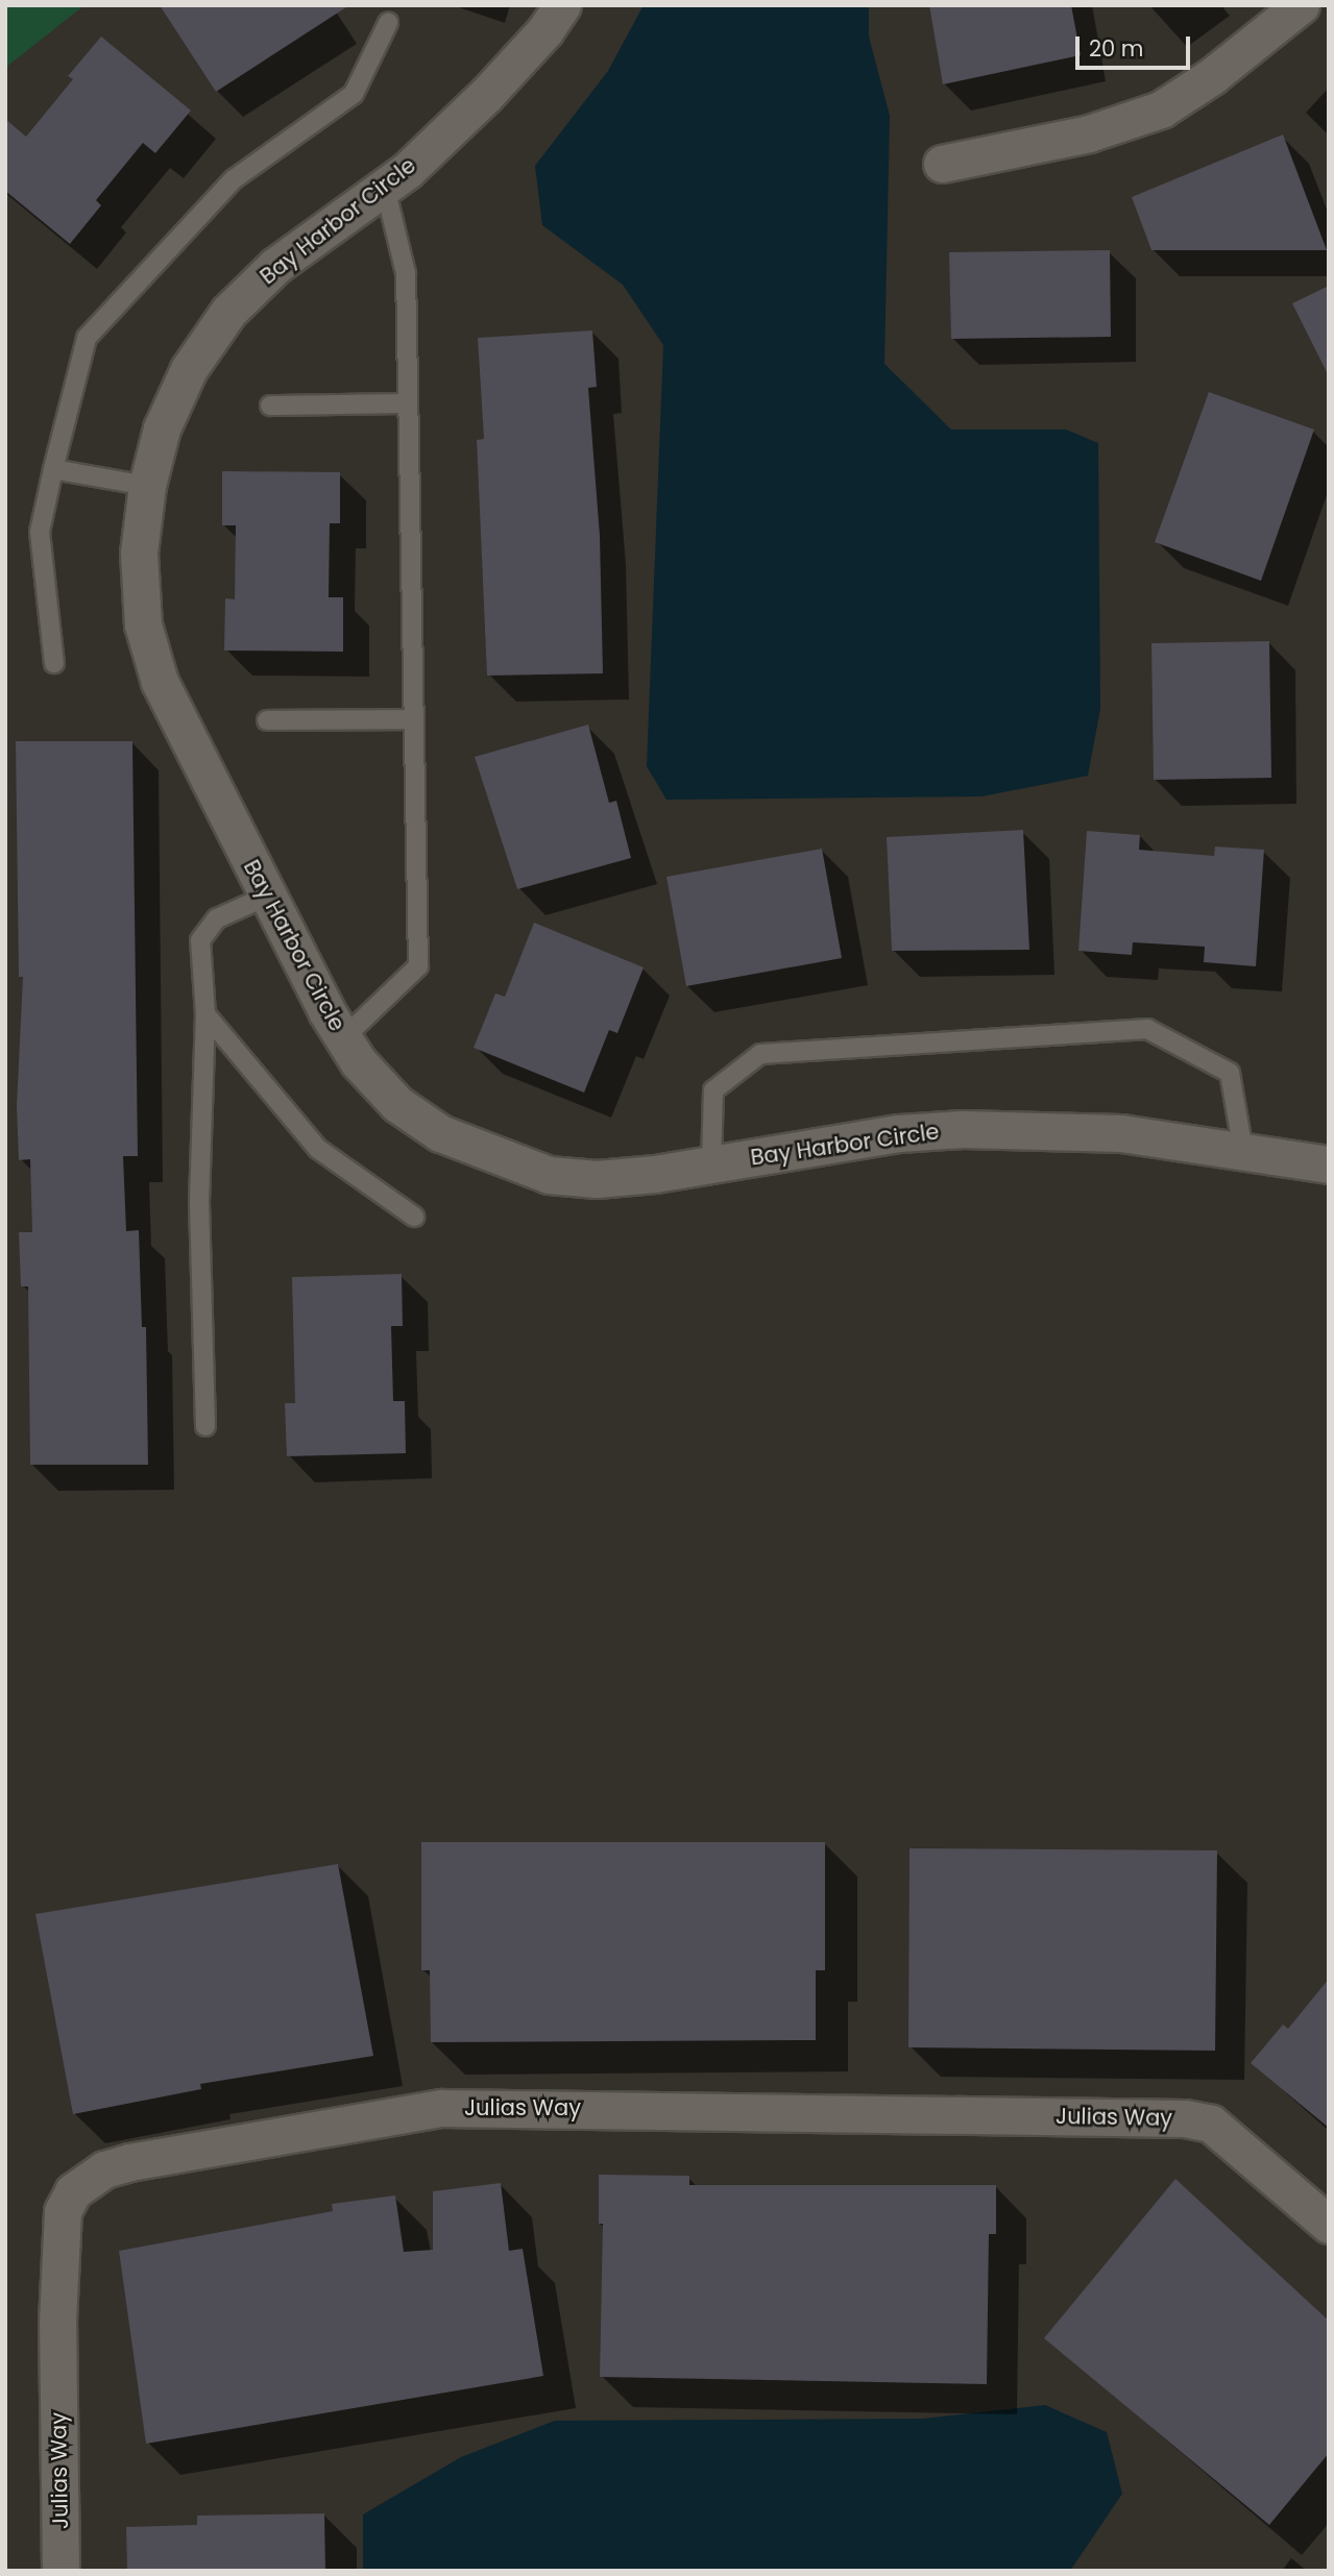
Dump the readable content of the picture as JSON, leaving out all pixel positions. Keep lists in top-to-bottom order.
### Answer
{
  "streets": {
    "street": ["Bay Harbor Circle", "Julias Way"]
  },
  "scale_bar": "20 m"
}
